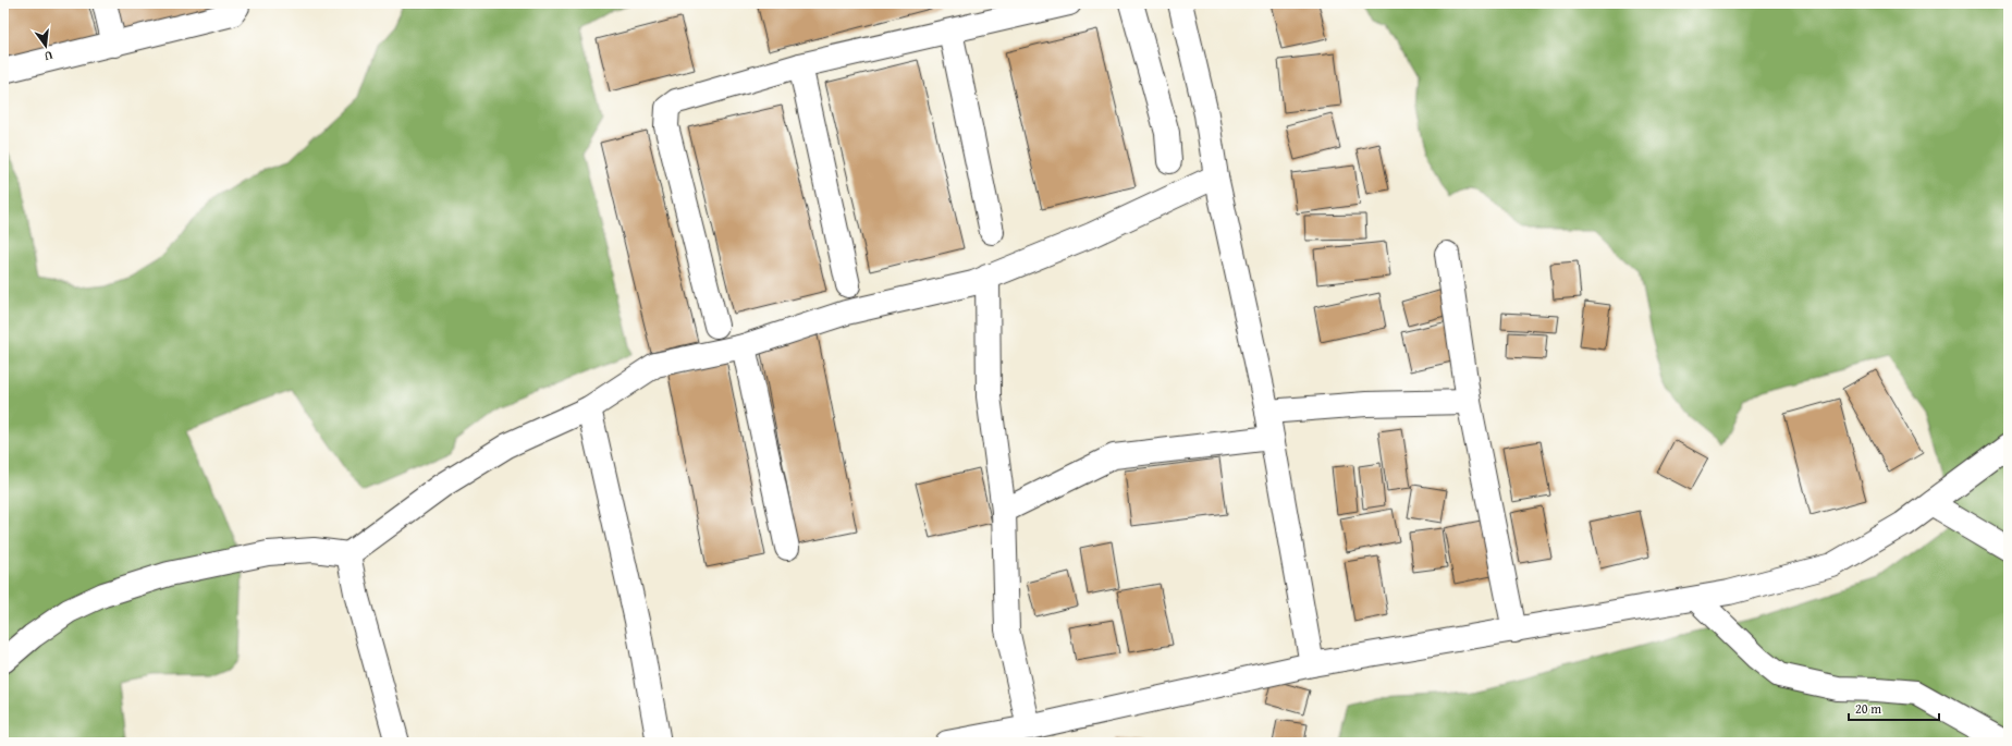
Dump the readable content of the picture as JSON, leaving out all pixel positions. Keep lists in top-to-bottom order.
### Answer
{
  "scale_bar": "20 m",
  "north": "bottom"
}
